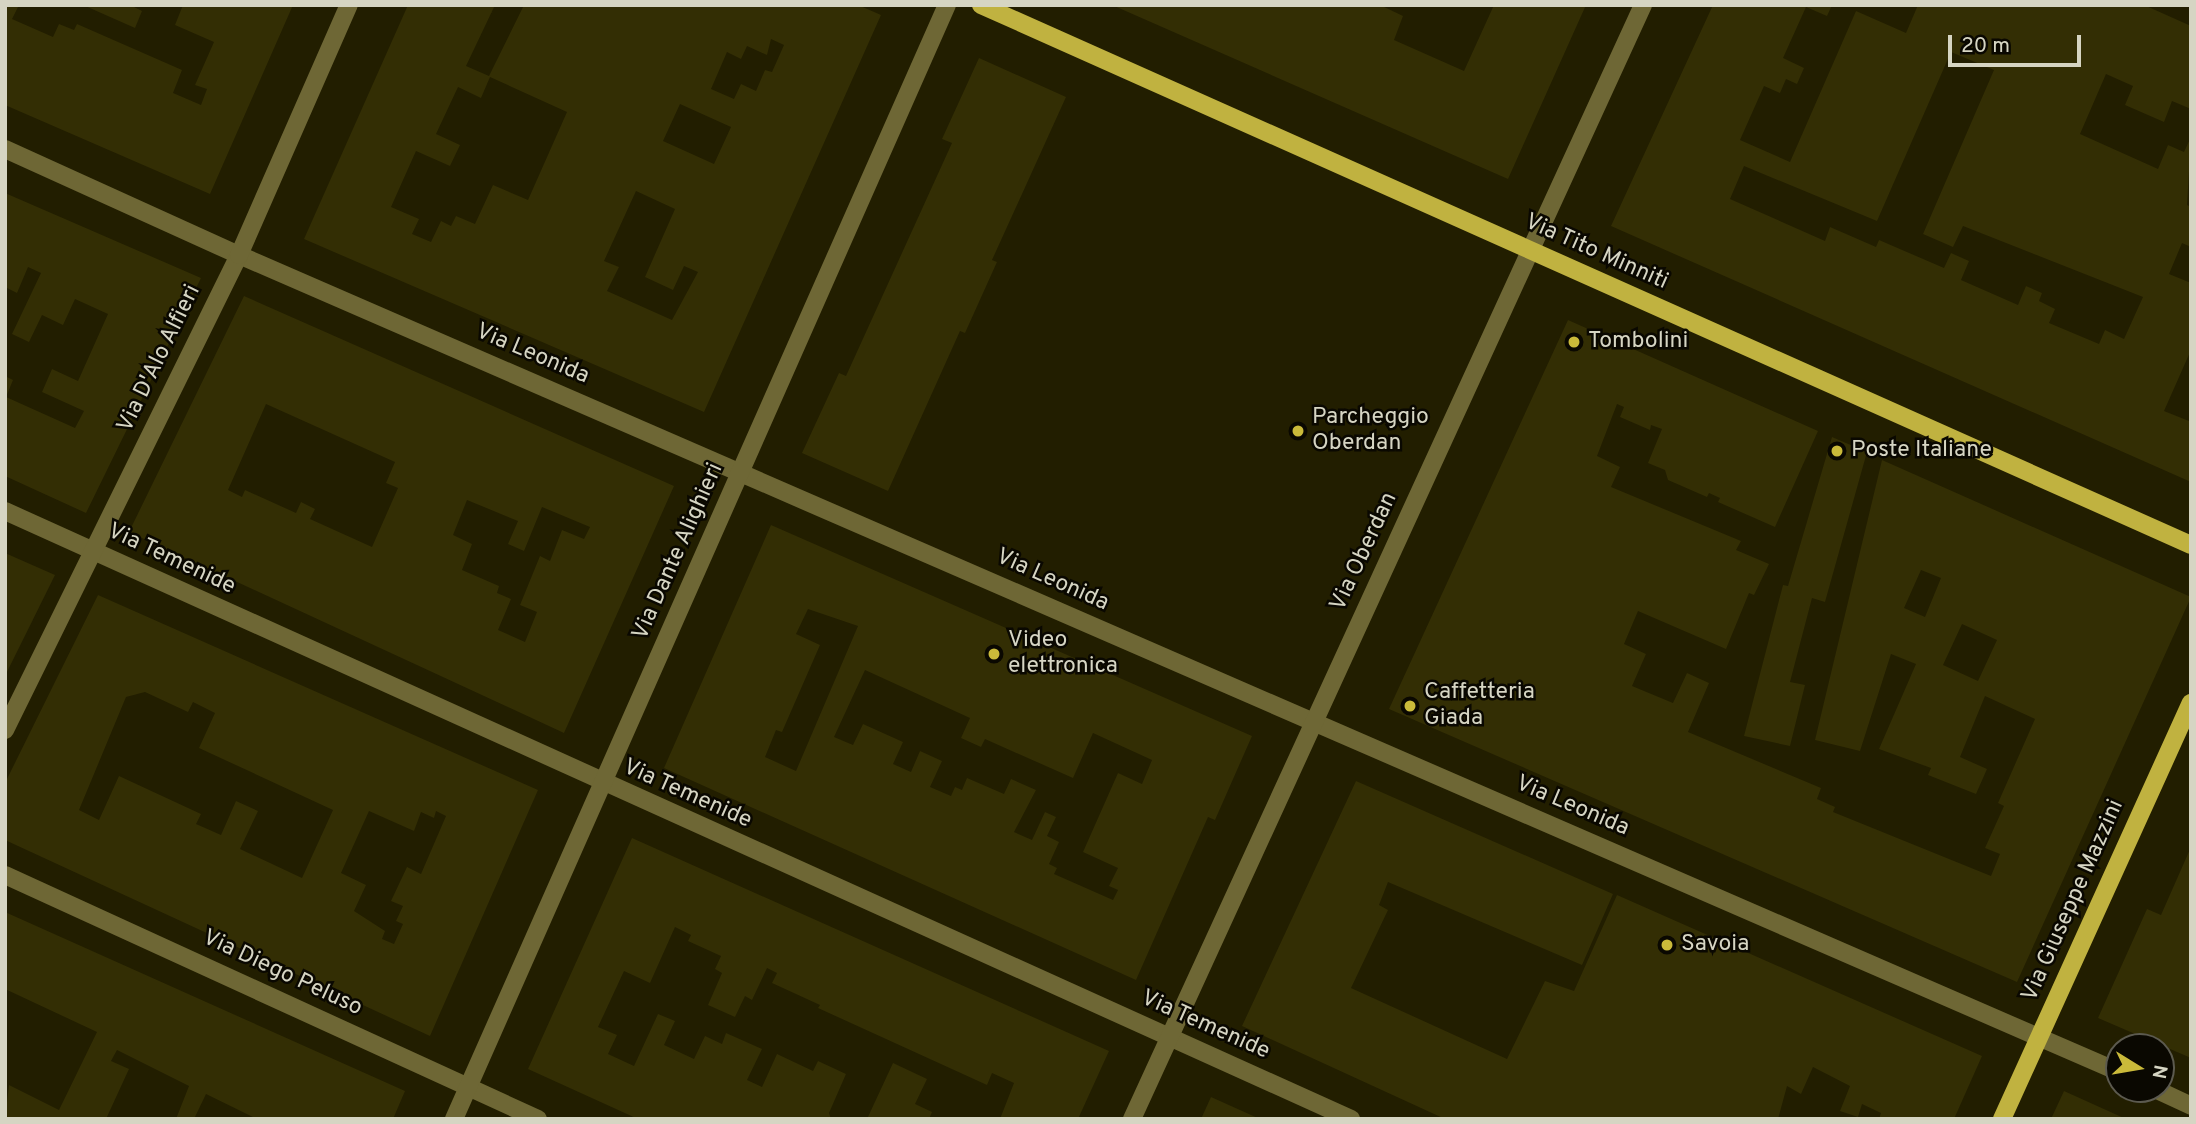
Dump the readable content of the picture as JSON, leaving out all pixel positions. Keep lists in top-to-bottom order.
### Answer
{
  "streets": {
    "main road": ["Via Tito Minniti", "Via Giuseppe Mazzini"],
    "street": [
      "Via Leonida",
      "Via D'Alo Alfieri",
      "Via Dante Alighieri",
      "Via Oberdan",
      "Via Temenide",
      "Via Diego Peluso"
    ]
  },
  "crossings": [
    ["Via Tito Minniti", "Via Oberdan"],
    ["Via Leonida", "Via D'Alo Alfieri"],
    ["Via Leonida", "Via Dante Alighieri"],
    ["Via Leonida", "Via Oberdan"],
    ["Via Leonida", "Via Giuseppe Mazzini"],
    ["Via D'Alo Alfieri", "Via Temenide"],
    ["Via Dante Alighieri", "Via Temenide"],
    ["Via Dante Alighieri", "Via Diego Peluso"],
    ["Via Oberdan", "Via Temenide"]
  ],
  "places": [
    "Tombolini",
    "Parcheggio Oberdan",
    "Poste Italiane",
    "Video elettronica",
    "Caffetteria Giada",
    "Savoia"
  ],
  "scale_bar": "20 m",
  "north": "right"
}
